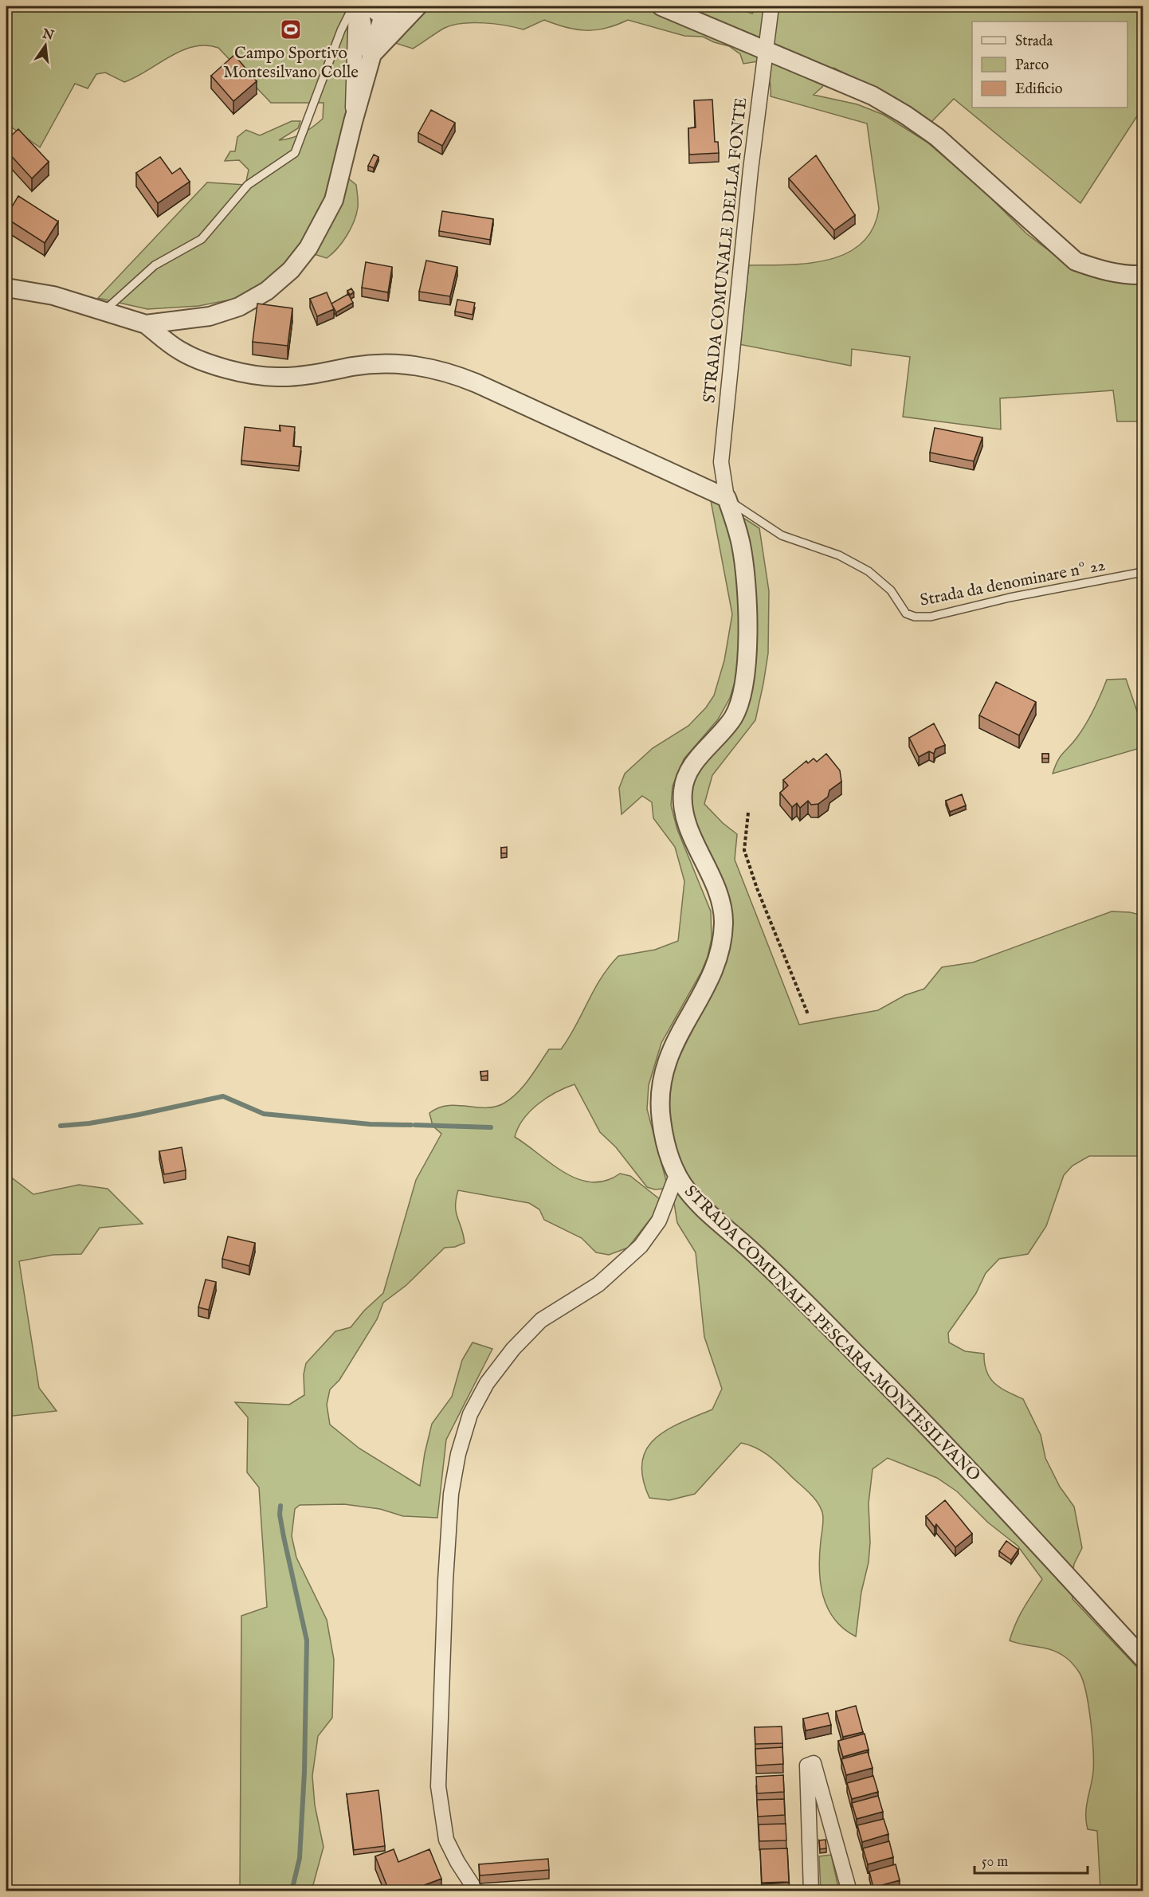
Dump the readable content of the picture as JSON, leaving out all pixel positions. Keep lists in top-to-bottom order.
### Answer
{
  "streets": {
    "street": ["STRADA COMUNALE DELLA FONTE", "STRADA COMUNALE PESCARA-MONTESILVANO"],
    "lane": ["Strada da denominare nº 22"]
  },
  "crossings": [
    ["STRADA COMUNALE DELLA FONTE", "Strada da denominare nº 22"],
    ["STRADA COMUNALE DELLA FONTE", "STRADA COMUNALE PESCARA-MONTESILVANO"],
    ["Strada da denominare nº 22", "STRADA COMUNALE PESCARA-MONTESILVANO"]
  ],
  "places": {
    "sports": ["Campo Sportivo Montesilvano Colle"]
  },
  "legend": ["Strada", "Parco", "Edificio"],
  "scale_bar": "50 m",
  "north": "top"
}
